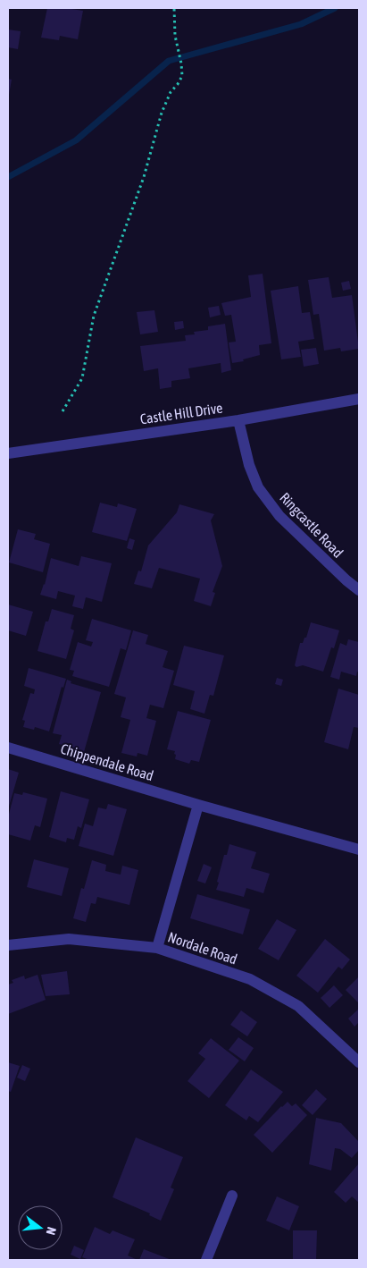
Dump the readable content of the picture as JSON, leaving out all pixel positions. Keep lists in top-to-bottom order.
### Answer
{
  "streets": {
    "street": [
      "Castle Hill Drive",
      "Ringcastle Road",
      "Chippendale Road",
      "Nordale Road"
    ]
  },
  "crossings": [
    ["Castle Hill Drive", "Ringcastle Road"]
  ],
  "north": "right"
}
